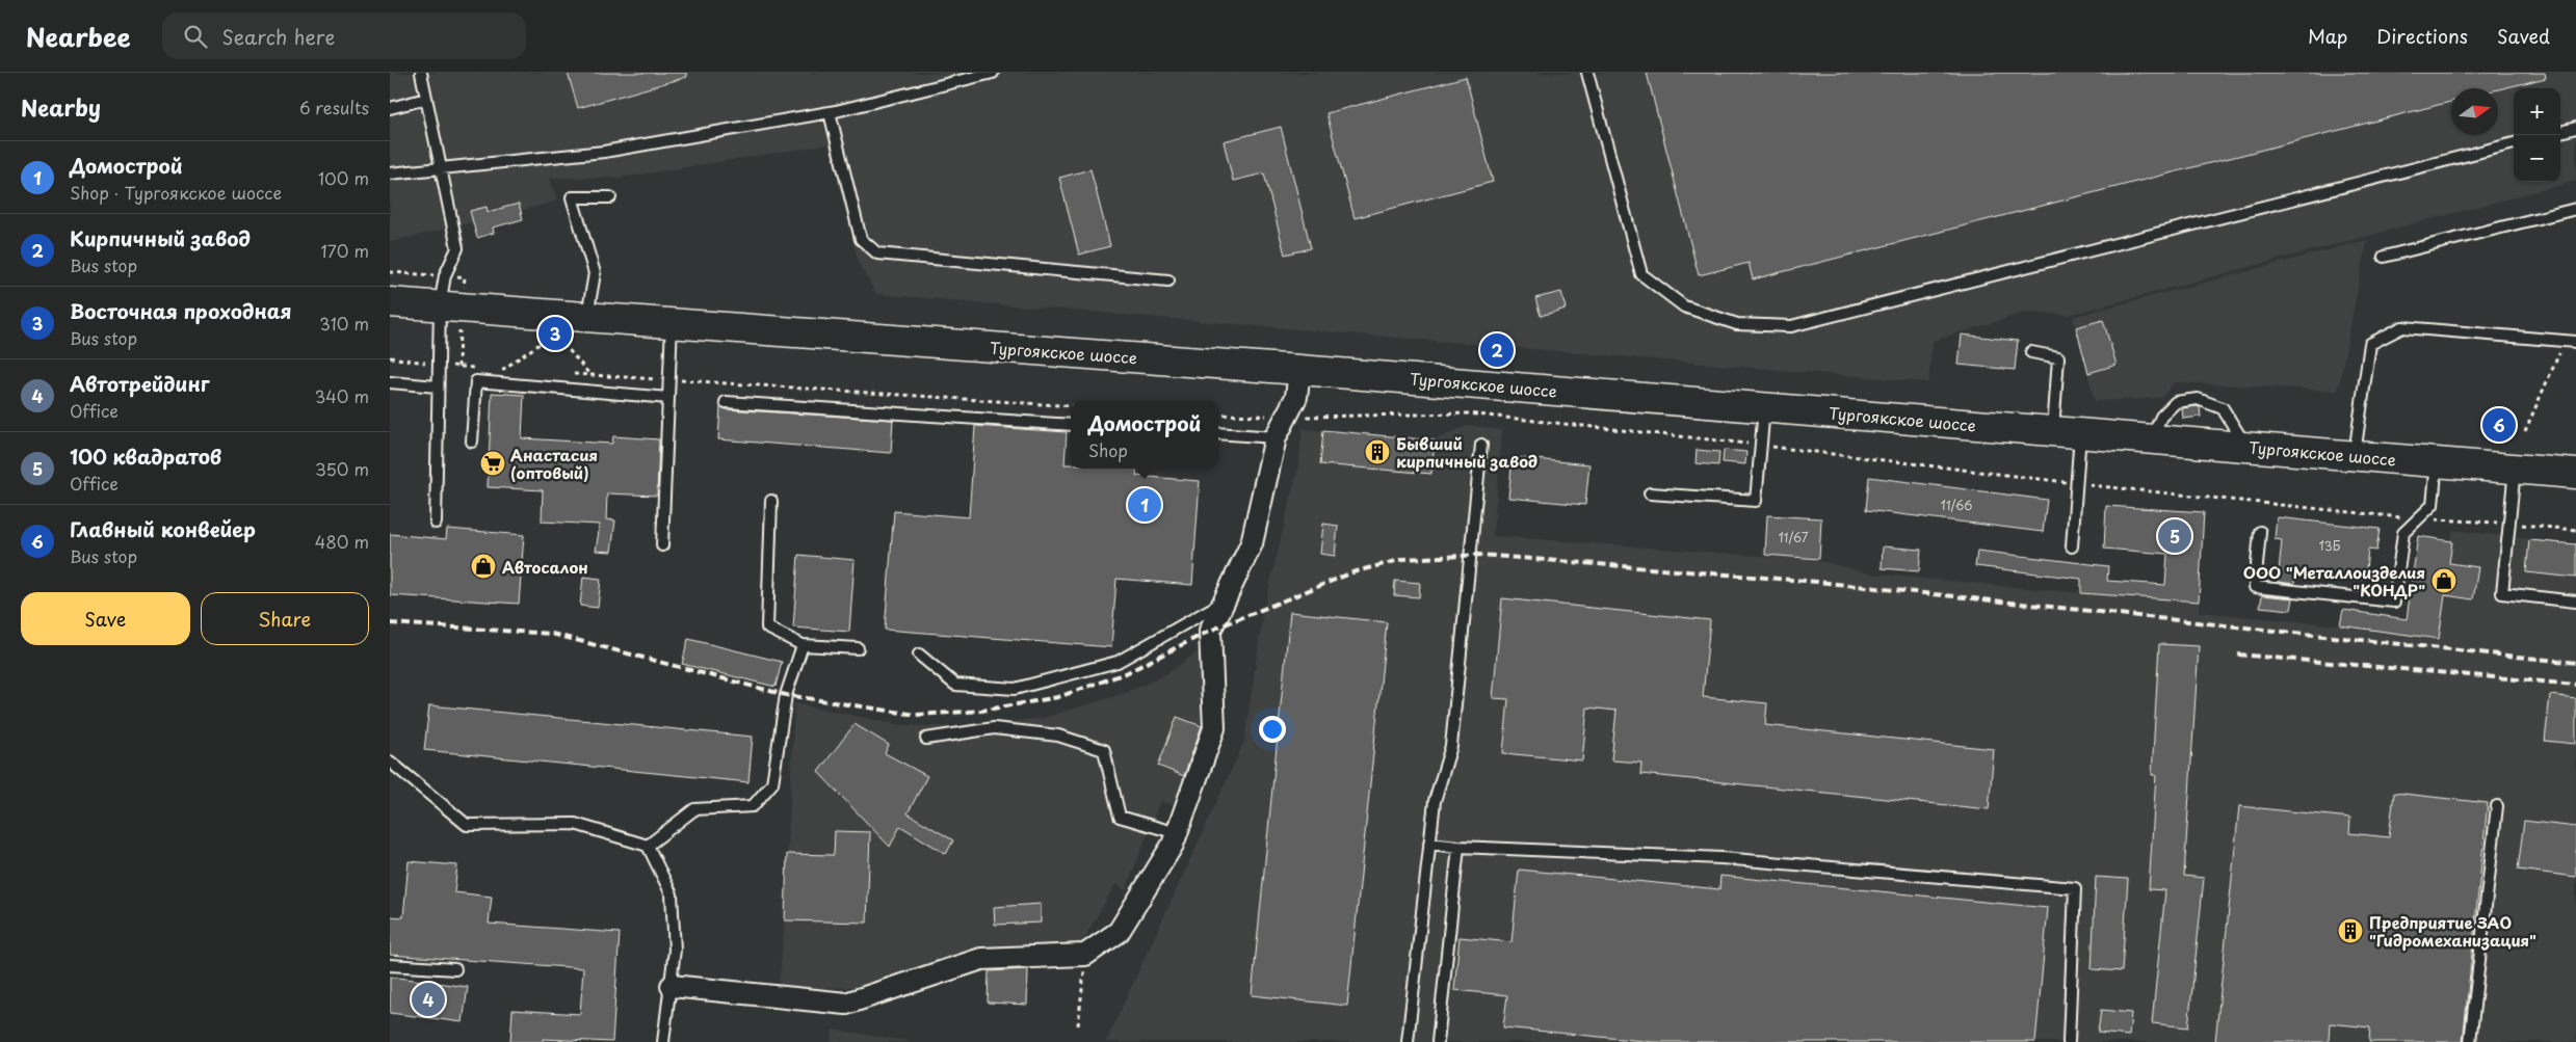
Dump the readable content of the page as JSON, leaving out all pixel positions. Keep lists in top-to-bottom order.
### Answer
{
  "streets": {
    "main road": ["Тургоякское шоссе"]
  },
  "places": {
    "building": ["Бывший кирпичный завод", "Предприятие ЗАО \"Гидромеханизация\""],
    "supermarket": ["Анастасия (оптовый)"],
    "shop": ["Автосалон", "ООО \"Металлоизделия \"КОНДР\""]
  },
  "house_numbers": ["11/66", "11/67", "13Б"],
  "north": "right",
  "page": {
    "header": "Nearbee",
    "search": "Search here",
    "nav": ["Map", "Directions", "Saved"],
    "heading": ["Nearby", "6 results"],
    "map_buttons": ["+", "−"],
    "list": [
      {
        "mark": "1",
        "name": "Домострой",
        "note": "Shop · Тургоякское шоссе",
        "value": "100 m"
      },
      {
        "mark": "2",
        "name": "Кирпичный завод",
        "note": "Bus stop",
        "value": "170 m"
      },
      {
        "mark": "3",
        "name": "Восточная проходная",
        "note": "Bus stop",
        "value": "310 m"
      },
      {
        "mark": "4",
        "name": "Автотрейдинг",
        "note": "Office",
        "value": "340 m"
      },
      {
        "mark": "5",
        "name": "100 квадратов",
        "note": "Office",
        "value": "350 m"
      },
      {
        "mark": "6",
        "name": "Главный конвейер",
        "note": "Bus stop",
        "value": "480 m"
      }
    ],
    "pins": [
      "3",
      "2",
      "6",
      "1",
      "5",
      "4"
    ],
    "popup": ["Домострой", "Shop"],
    "buttons": ["Save", "Share"]
  }
}
